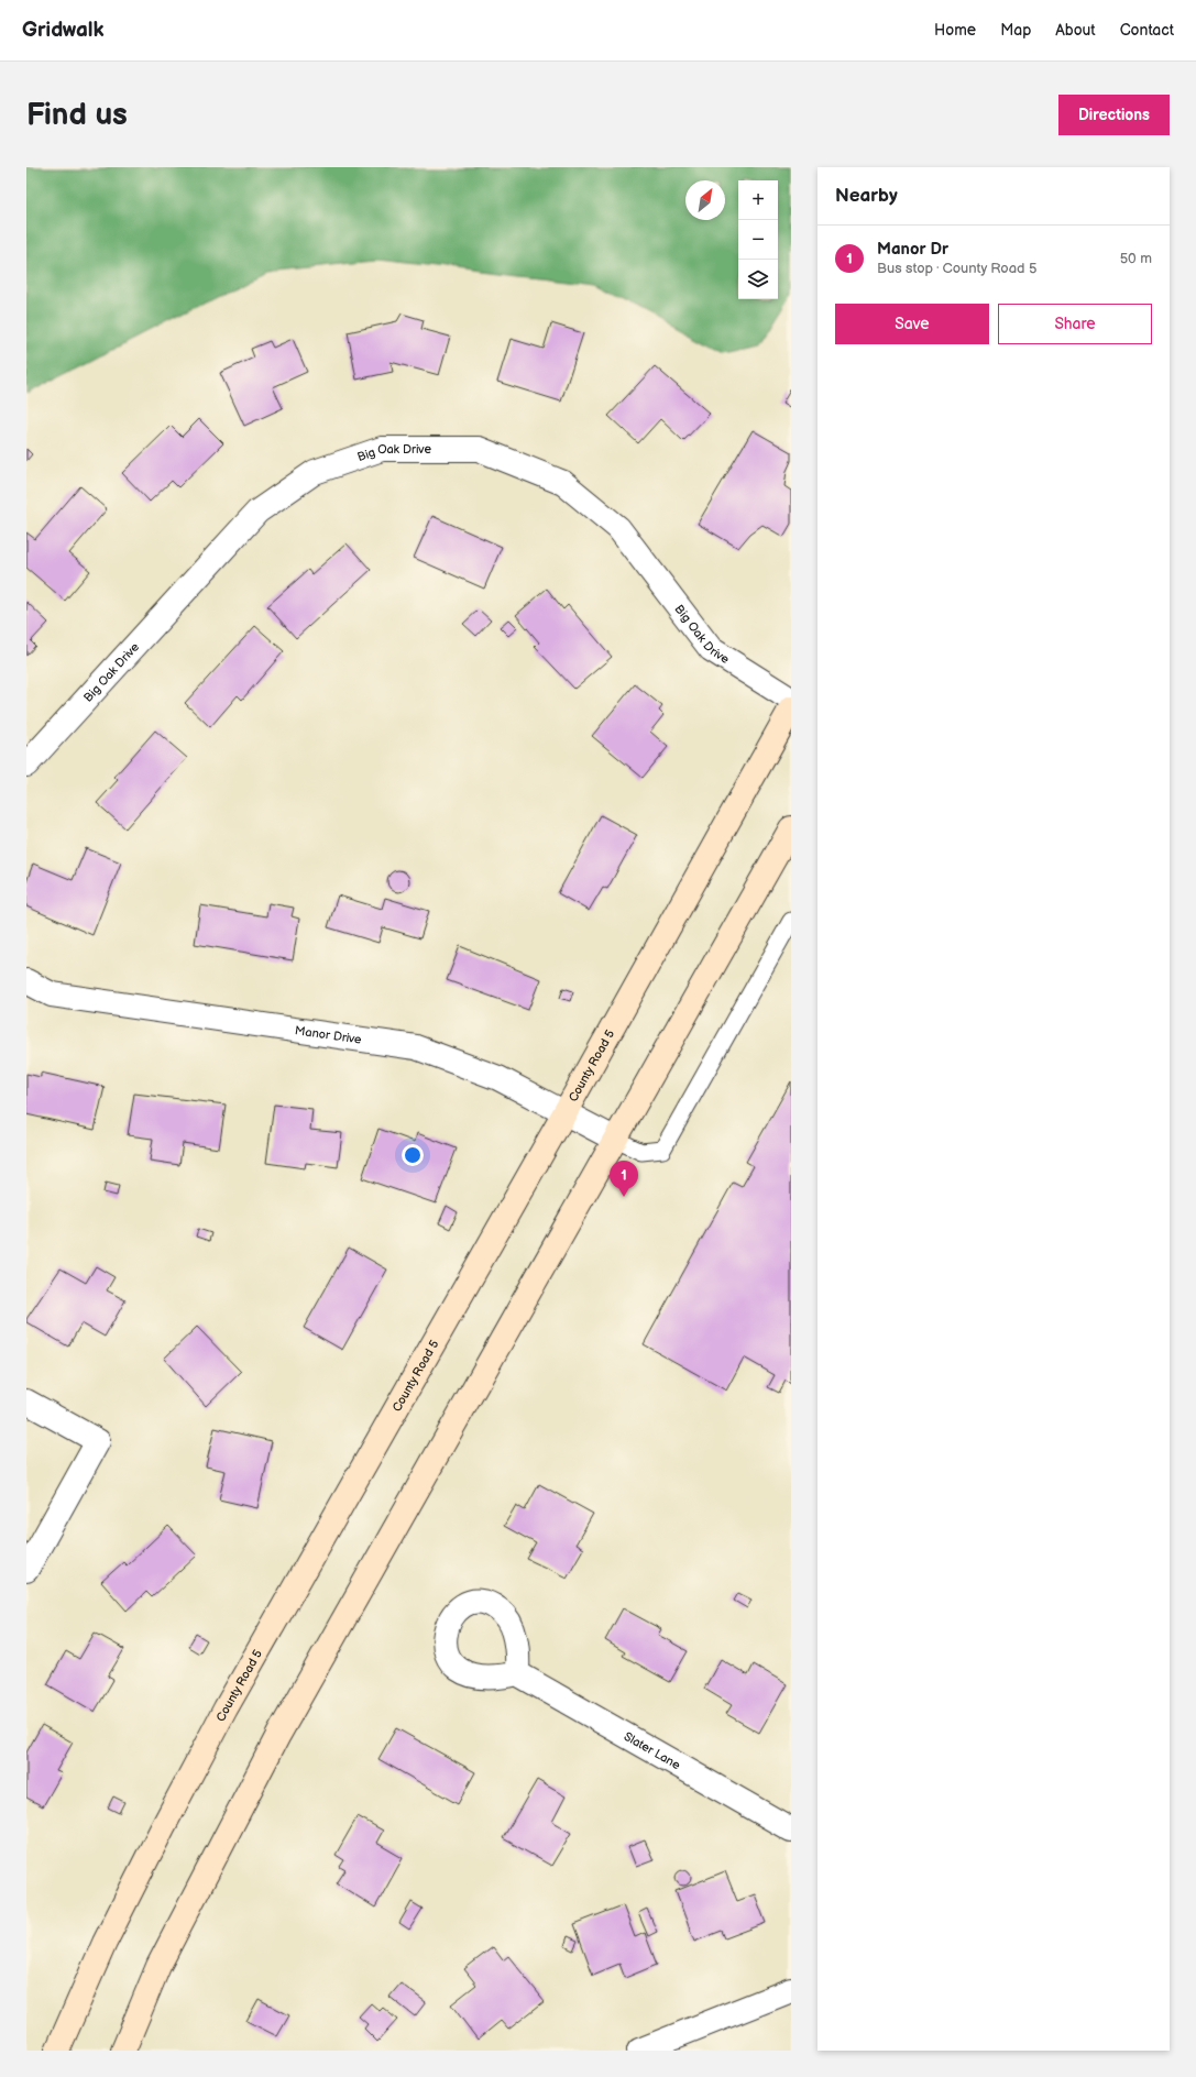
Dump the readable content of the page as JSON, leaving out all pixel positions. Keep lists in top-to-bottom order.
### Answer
{
  "streets": {
    "main road": ["County Road 5"],
    "street": ["Big Oak Drive", "Manor Drive", "Slater Lane"]
  },
  "crossings": [
    ["Manor Drive", "County Road 5"]
  ],
  "north": "top right",
  "page": {
    "header": "Gridwalk",
    "nav": [
      "Home",
      "Map",
      "About",
      "Contact"
    ],
    "buttons": [
      "Directions",
      ["Save", "Share"]
    ],
    "title": "Find us",
    "heading": "Nearby",
    "map_buttons": ["+", "−"],
    "list": [
      {
        "mark": "1",
        "name": "Manor Dr",
        "note": "Bus stop · County Road 5",
        "value": "50 m"
      }
    ],
    "pins": "1"
  }
}
